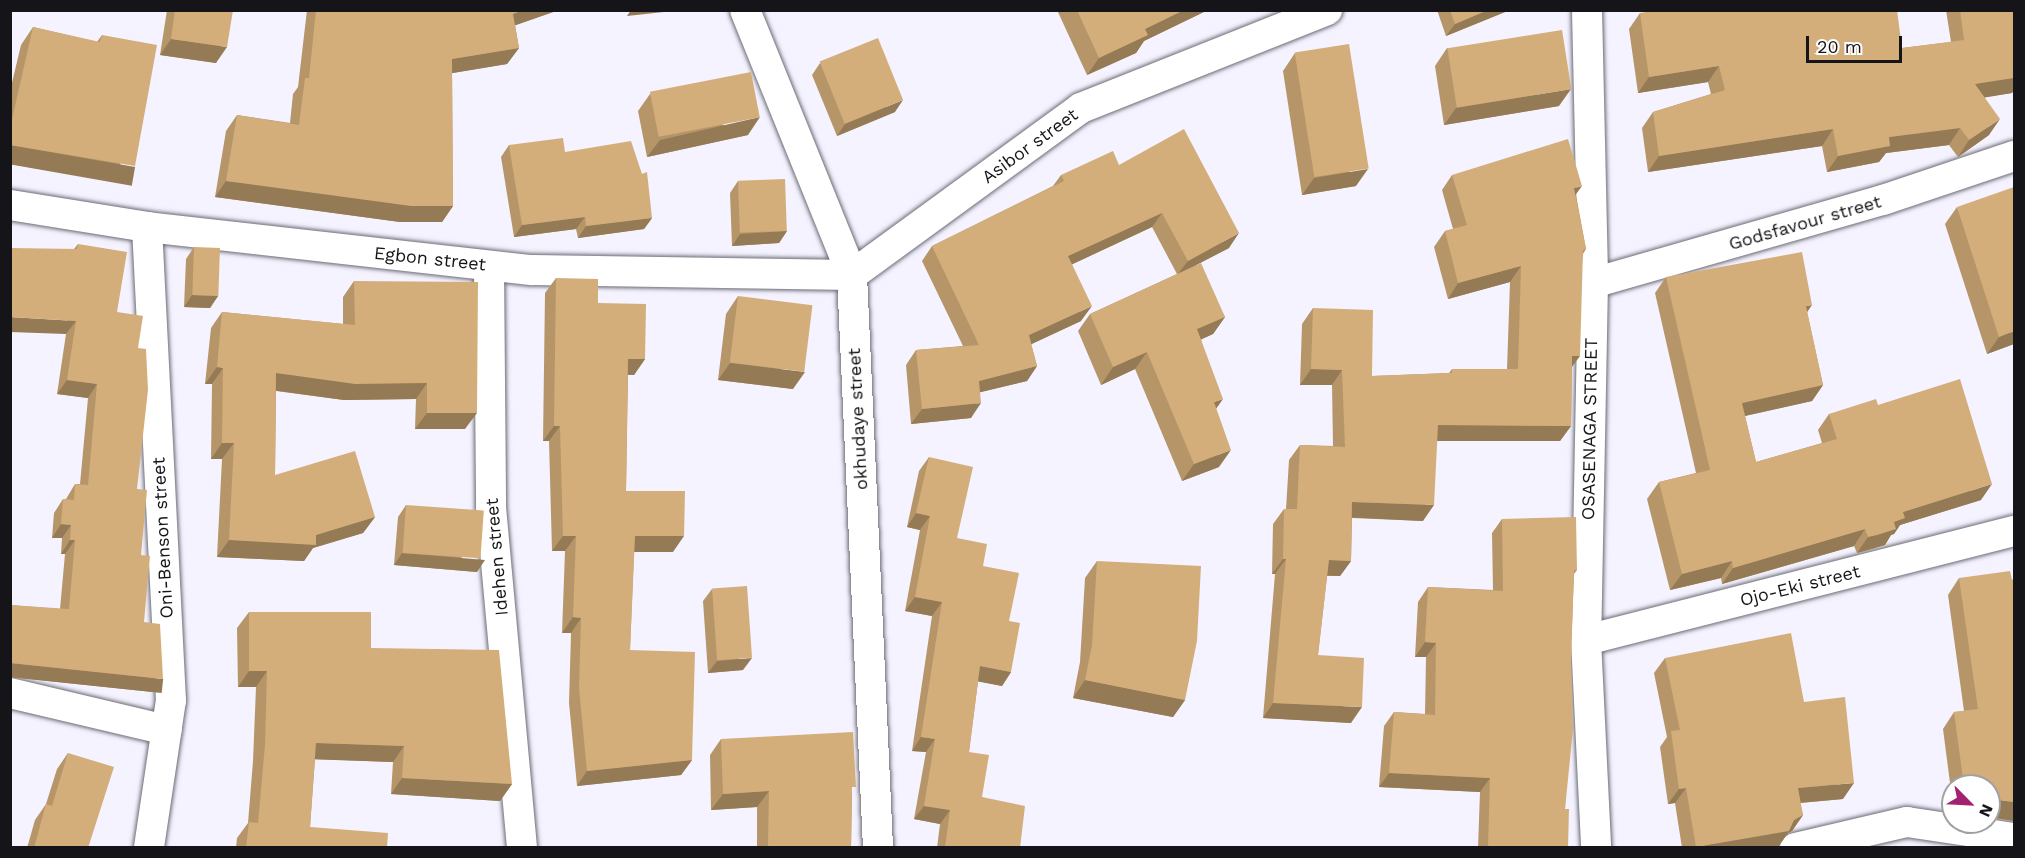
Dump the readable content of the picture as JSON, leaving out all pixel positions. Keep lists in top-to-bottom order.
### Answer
{
  "streets": {
    "street": [
      "Asibor street",
      "Godsfavour street",
      "Egbon street",
      "okhudaye street",
      "OSASENAGA STREET",
      "Oni-Benson street",
      "Idehen street",
      "Ojo-Eki street"
    ]
  },
  "crossings": [
    ["Asibor street", "Egbon street"],
    ["Asibor street", "okhudaye street"],
    ["Godsfavour street", "OSASENAGA STREET"],
    ["Egbon street", "okhudaye street"],
    ["Egbon street", "Oni-Benson street"],
    ["Egbon street", "Idehen street"],
    ["OSASENAGA STREET", "Ojo-Eki street"]
  ],
  "scale_bar": "20 m",
  "north": "bottom right"
}
